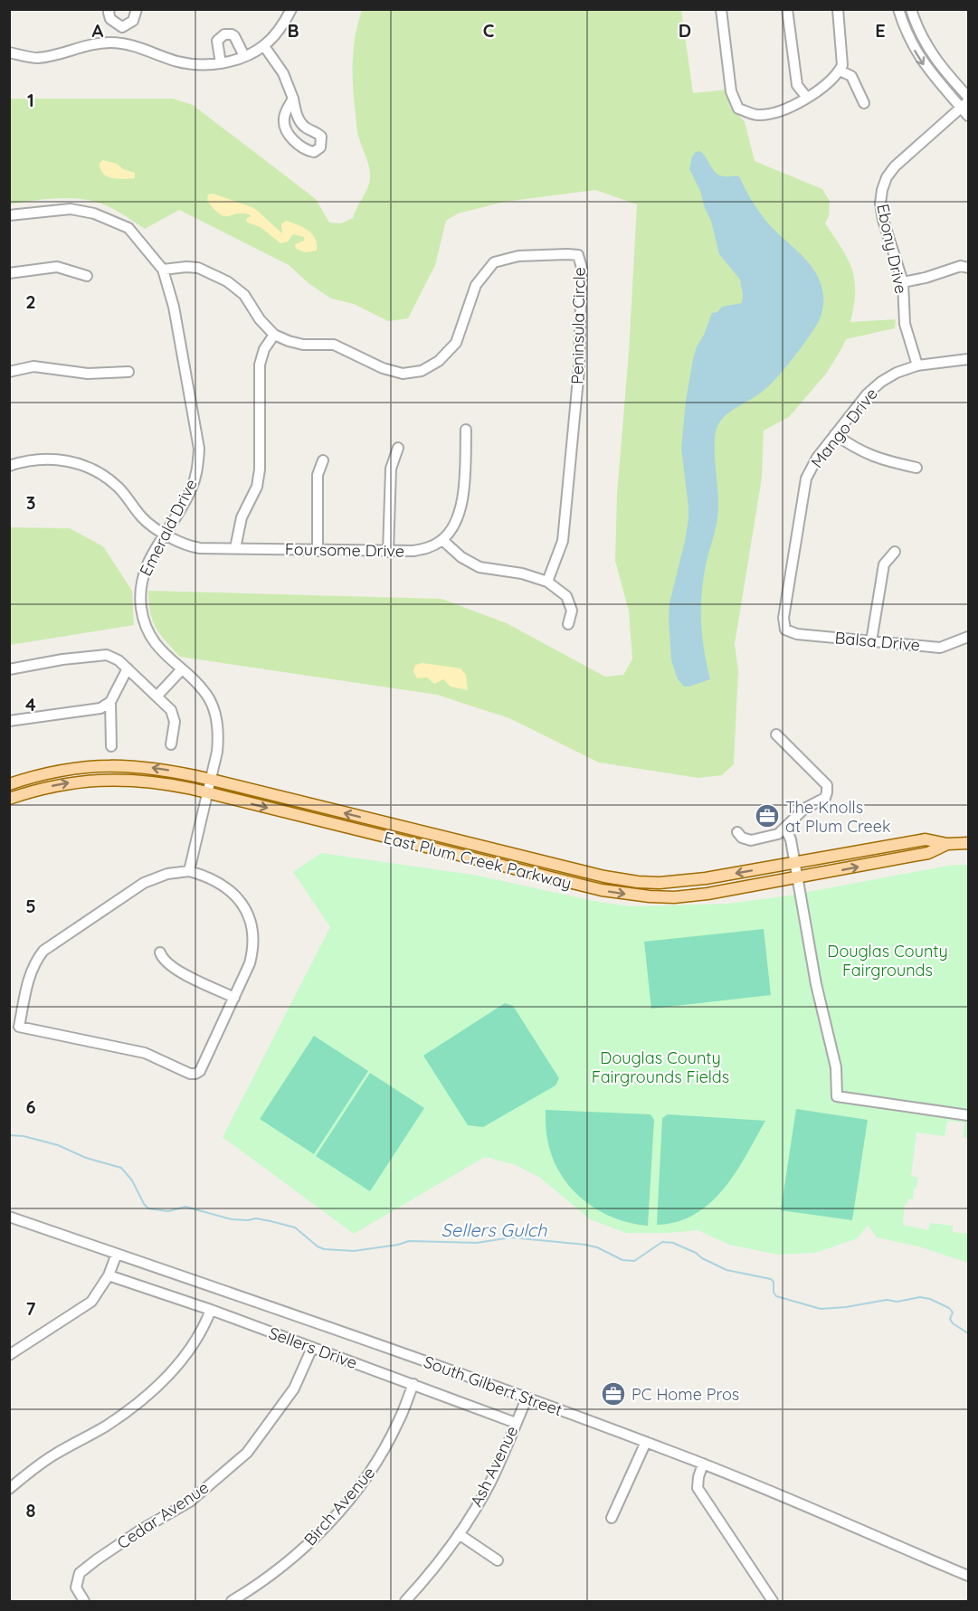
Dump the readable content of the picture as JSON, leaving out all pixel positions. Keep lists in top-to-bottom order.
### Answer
{
  "streets": {
    "main road": ["East Plum Creek Parkway"],
    "street": [
      "Ebony Drive",
      "Peninsula Circle",
      "Mango Drive",
      "Emerald Drive",
      "Foursome Drive",
      "Balsa Drive",
      "Sellers Drive",
      "South Gilbert Street",
      "Ash Avenue",
      "Birch Avenue",
      "Cedar Avenue"
    ]
  },
  "crossings": [
    ["Ebony Drive", "Mango Drive"],
    ["Peninsula Circle", "Emerald Drive"],
    ["Mango Drive", "Balsa Drive"],
    ["Emerald Drive", "Foursome Drive"],
    ["Emerald Drive", "East Plum Creek Parkway"],
    ["Sellers Drive", "Ash Avenue"],
    ["Sellers Drive", "Birch Avenue"],
    ["Sellers Drive", "Cedar Avenue"],
    ["South Gilbert Street", "Ash Avenue"]
  ],
  "water": ["Sellers Gulch"],
  "parks": ["Douglas County Fairgrounds", "Douglas County Fairgrounds Fields"],
  "places": {
    "office": ["The Knolls at Plum Creek", "PC Home Pros"]
  },
  "grid": {
    "columns": [
      "A",
      "B",
      "C",
      "D",
      "E"
    ],
    "rows": [
      "1",
      "2",
      "3",
      "4",
      "5",
      "6",
      "7",
      "8"
    ]
  }
}
